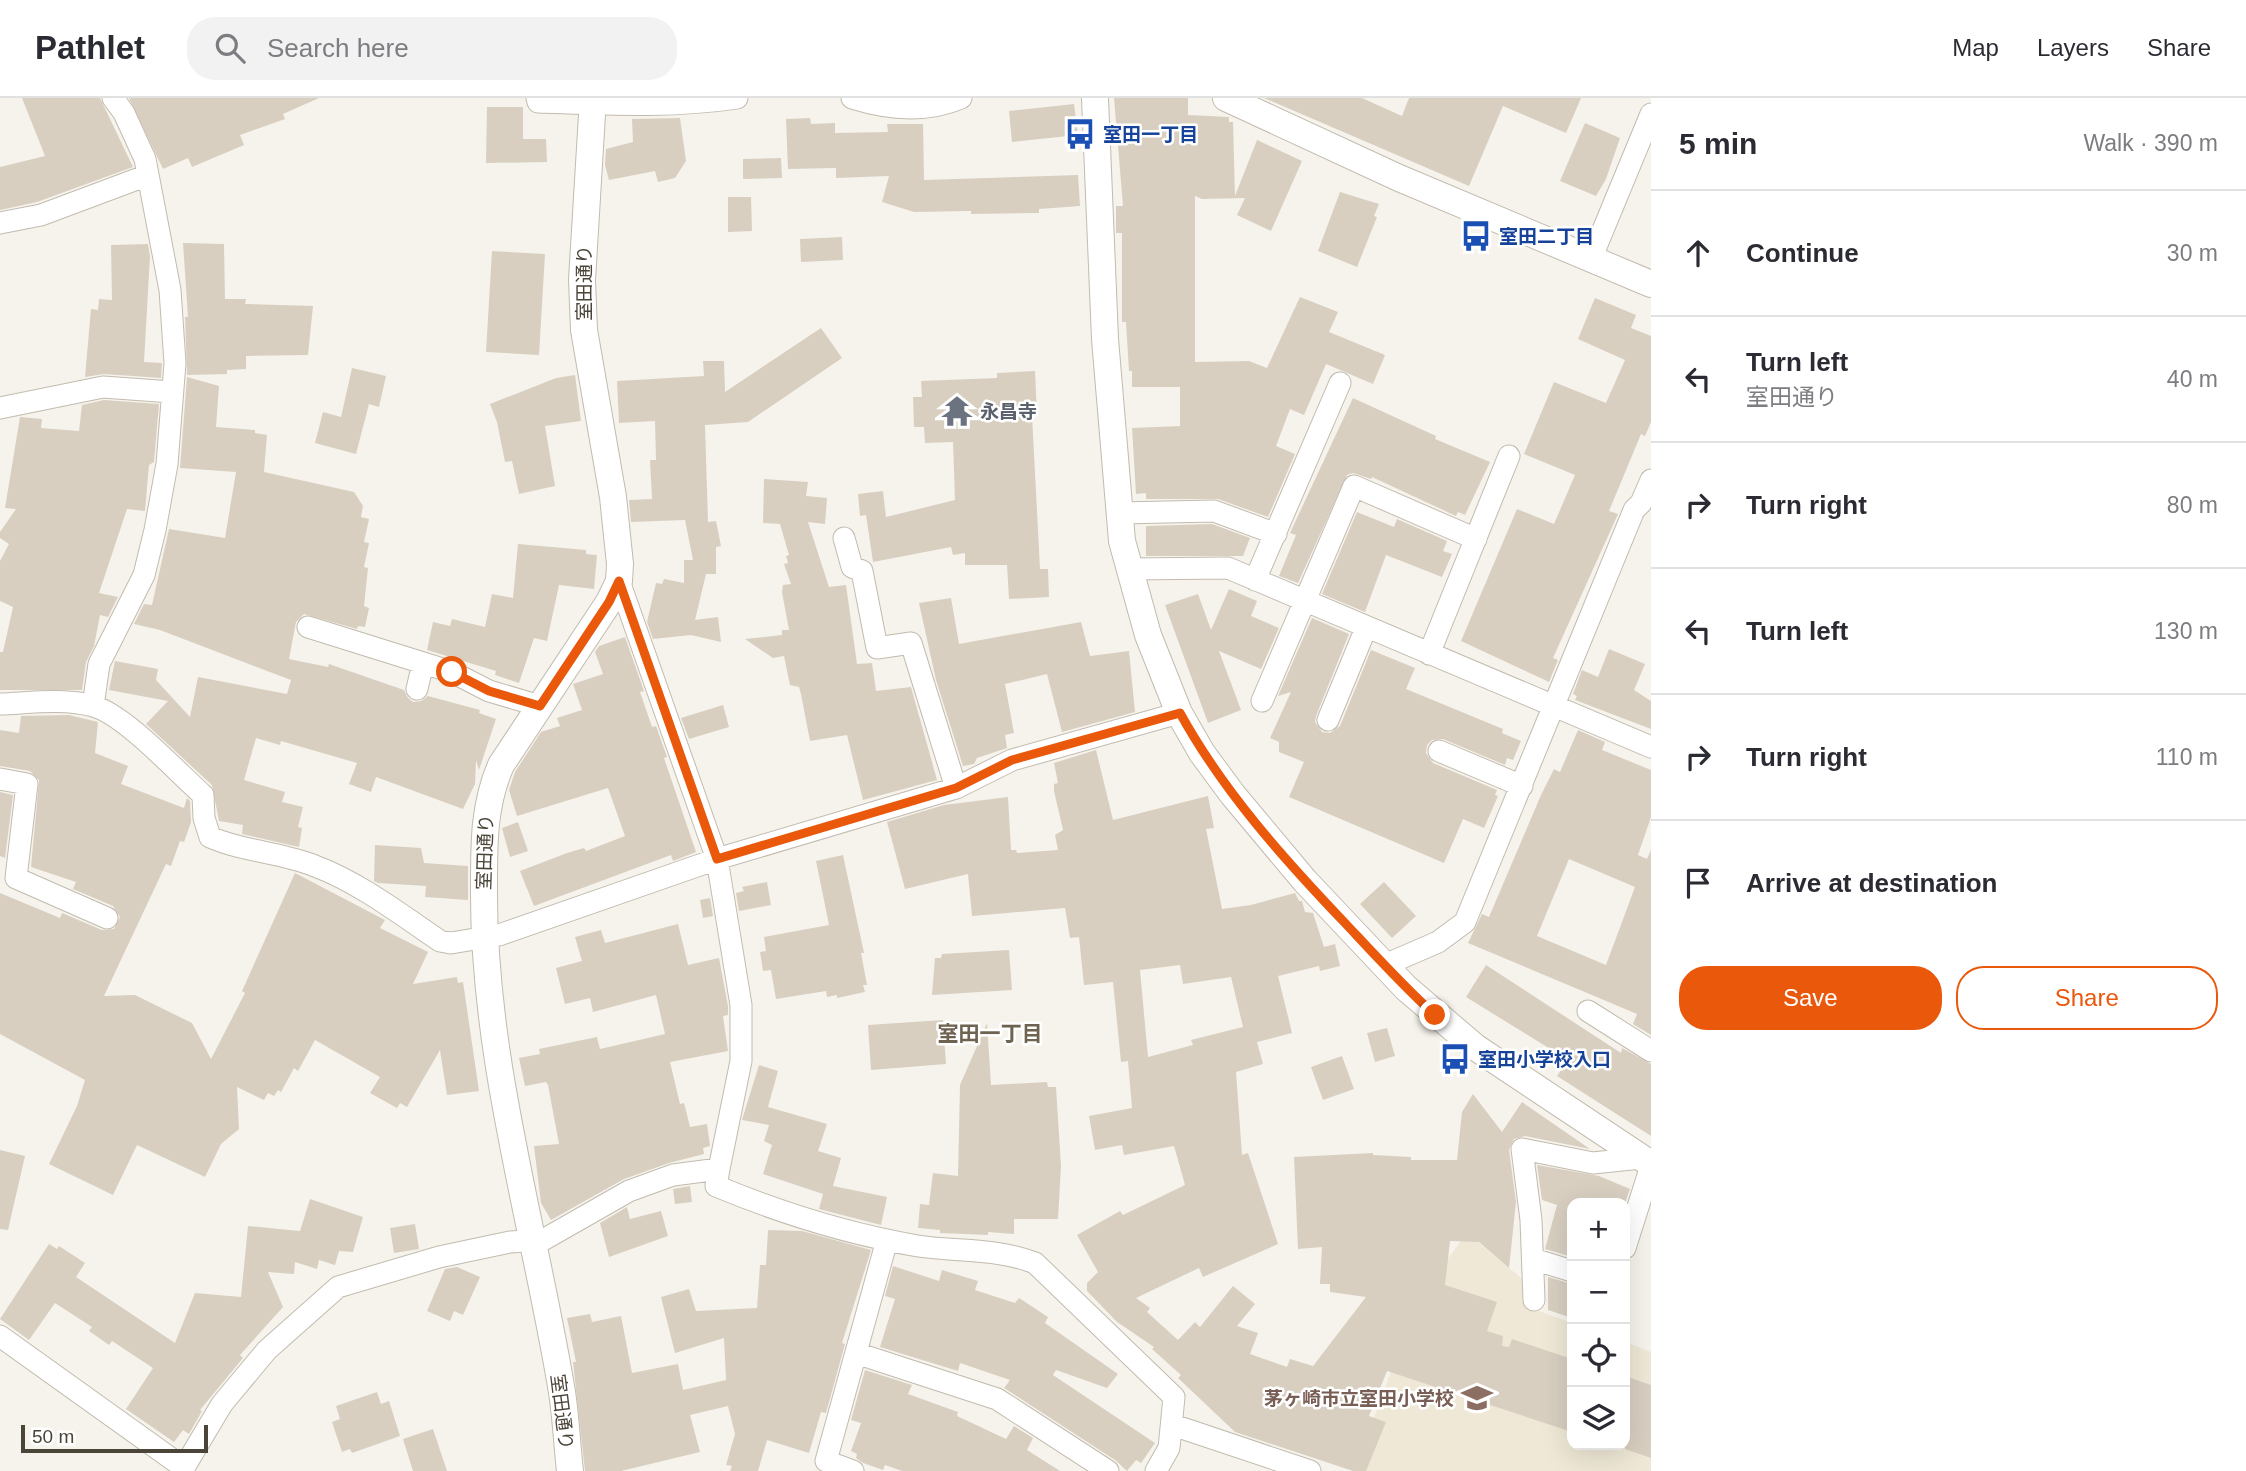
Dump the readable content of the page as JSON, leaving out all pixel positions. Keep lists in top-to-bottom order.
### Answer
{
  "streets": {
    "street": ["室田通り"]
  },
  "districts": ["室田一丁目"],
  "places": {
    "bus stop": ["室田一丁目", "室田二丁目", "室田小学校入口"],
    "temple": ["永昌寺"],
    "school or university": ["茅ヶ崎市立室田小学校"]
  },
  "scale_bar": "50 m",
  "page": {
    "header": "Pathlet",
    "search": "Search here",
    "nav": ["Map", "Layers", "Share"],
    "heading": ["5 min", "Walk · 390 m"],
    "list": [
      ["Continue", "30 m"],
      ["Turn left", "室田通り", "40 m"],
      ["Turn right", "80 m"],
      ["Turn left", "130 m"],
      ["Turn right", "110 m"],
      "Arrive at destination"
    ],
    "buttons": ["Save", "Share"],
    "map_buttons": ["+", "−"],
    "scale": "50 m"
  }
}
